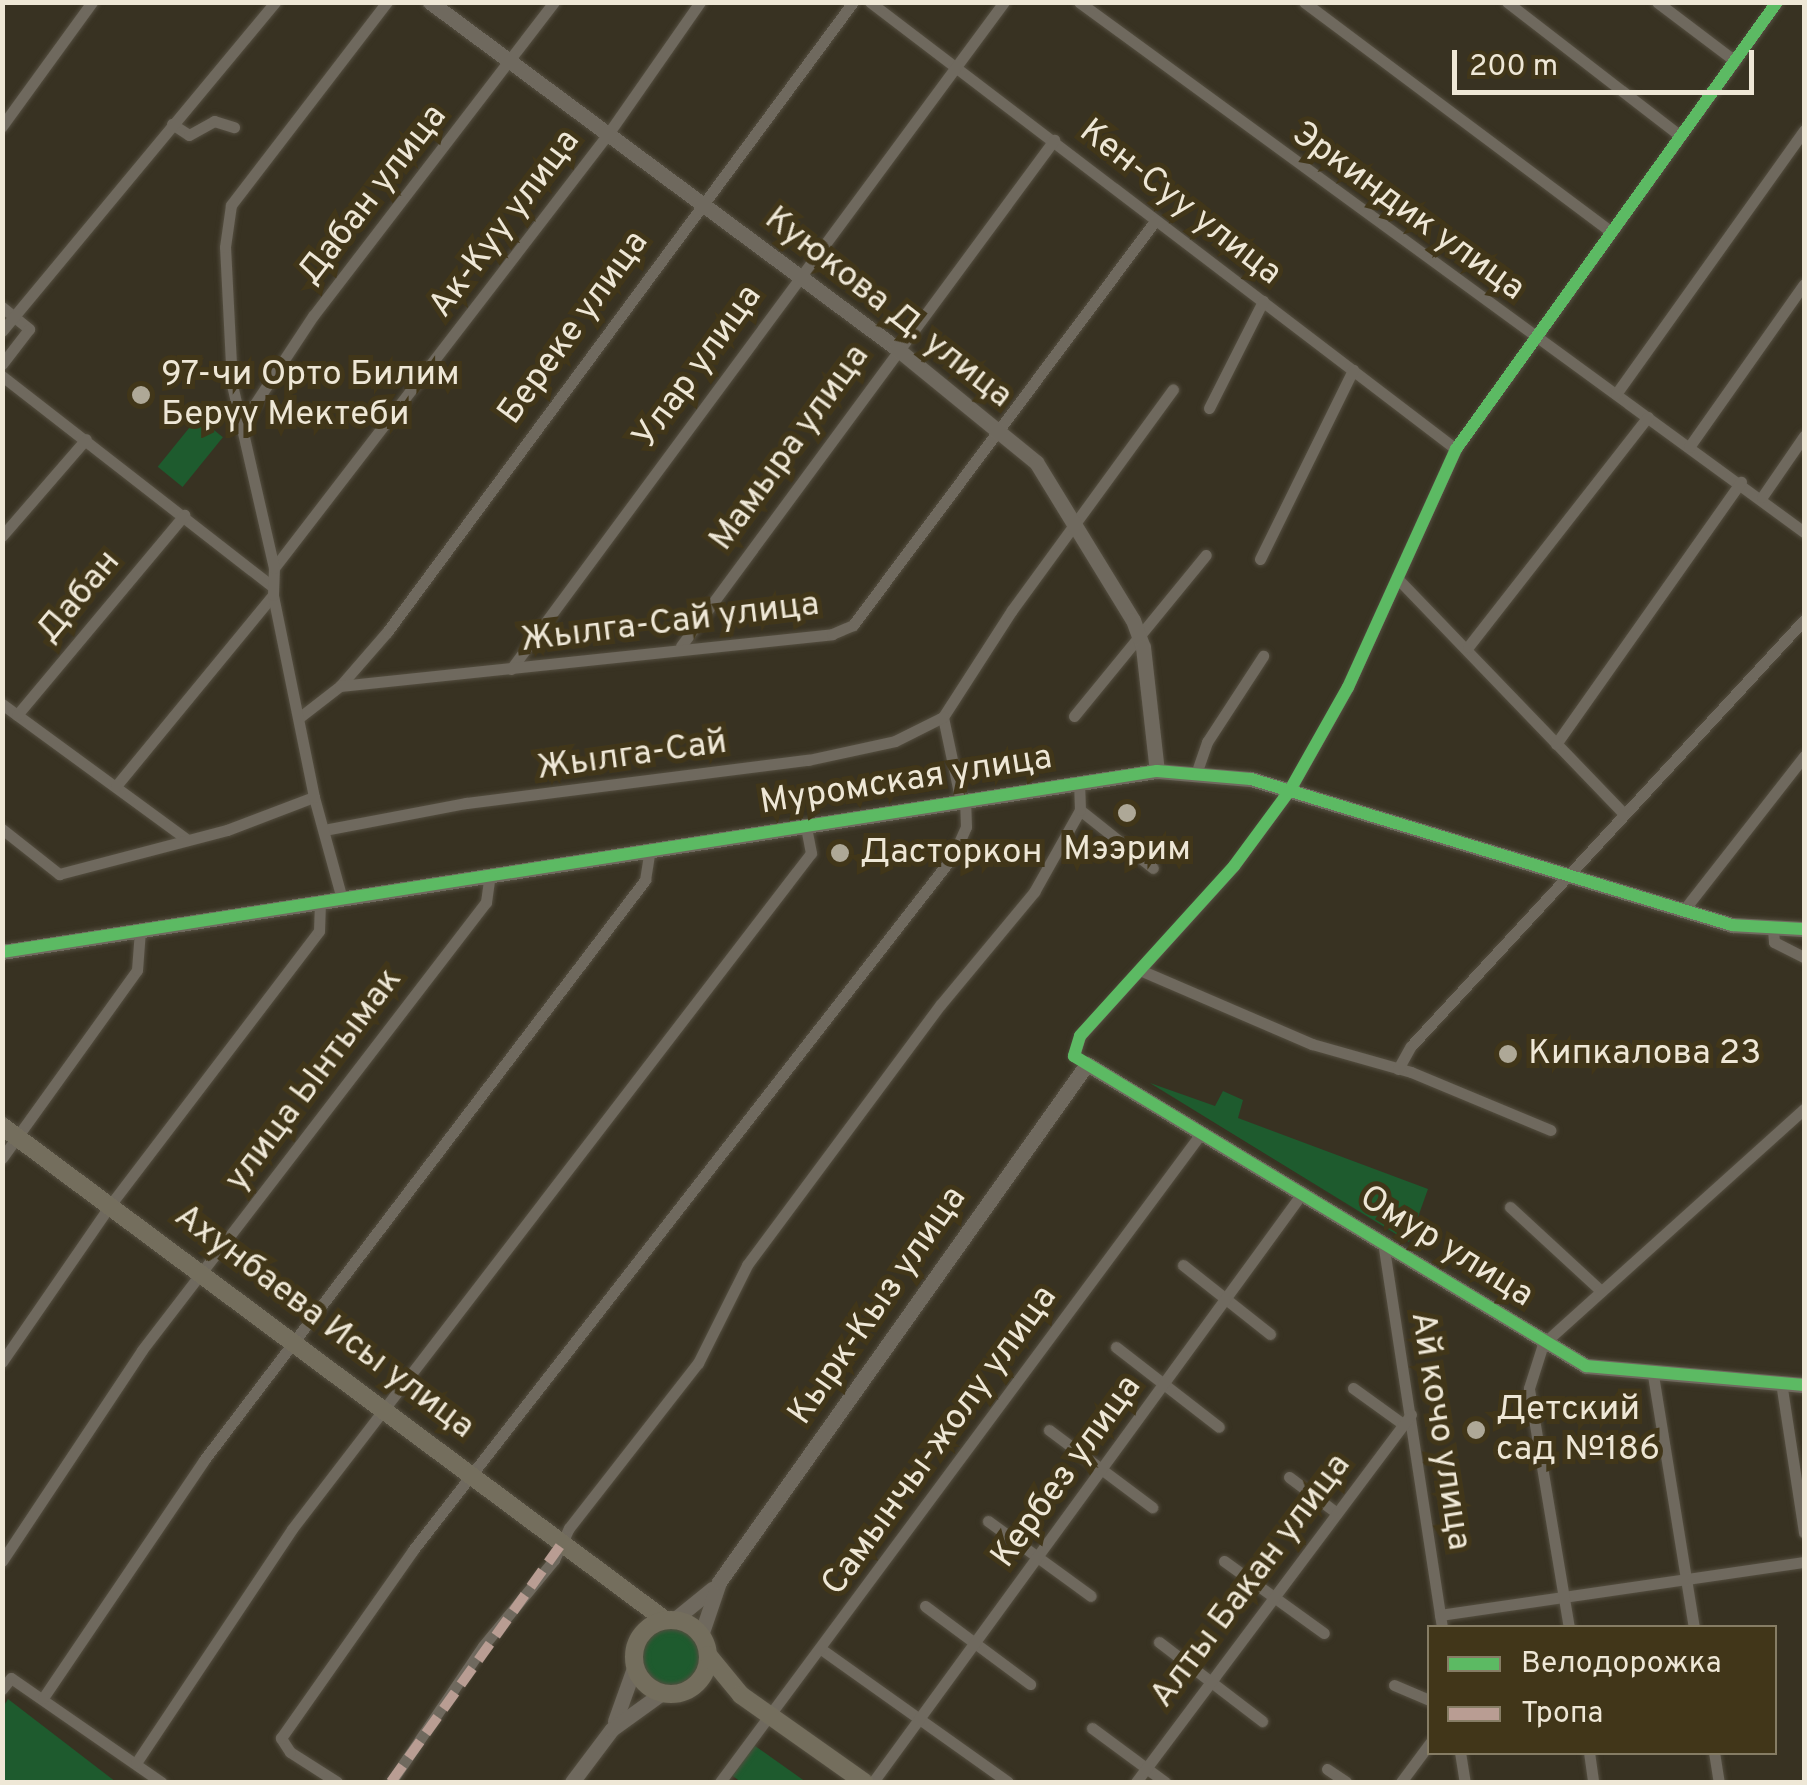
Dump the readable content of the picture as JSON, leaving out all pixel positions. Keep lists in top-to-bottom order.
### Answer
{
  "streets": {
    "main road": ["Ахунбаева Исы улица"],
    "street": [
      "Дабан улица",
      "Кен-Суу улица",
      "Эркиндик улица",
      "Ак-Куу улица",
      "Куюкова Д. улица",
      "Береке улица",
      "Улар улица",
      "Мамыра улица",
      "Дабан",
      "Жылга-Сай улица",
      "Жылга-Сай",
      "Муромская улица",
      "улица Ынтымак",
      "Омур улица",
      "Кырк-Кыз улица",
      "Ай кочо улица",
      "Самынчы-жолу улица",
      "Кербез улица",
      "Алты Бакан улица"
    ]
  },
  "crossings": [
    ["Дабан улица", "Куюкова Д. улица"],
    ["Кен-Суу улица", "Улар улица"],
    ["Кен-Суу улица", "Мамыра улица"],
    ["Кен-Суу улица", "Жылга-Сай улица"],
    ["Ак-Куу улица", "Куюкова Д. улица"],
    ["Куюкова Д. улица", "Береке улица"],
    ["Куюкова Д. улица", "Улар улица"],
    ["Куюкова Д. улица", "Мамыра улица"],
    ["Куюкова Д. улица", "Жылга-Сай улица"],
    ["Куюкова Д. улица", "Муромская улица"],
    ["Береке улица", "Жылга-Сай улица"],
    ["Улар улица", "Жылга-Сай улица"],
    ["Мамыра улица", "Жылга-Сай улица"],
    ["Муромская улица", "улица Ынтымак"],
    ["улица Ынтымак", "Ахунбаева Исы улица"],
    ["Омур улица", "Кырк-Кыз улица"],
    ["Омур улица", "Ай кочо улица"],
    ["Омур улица", "Самынчы-жолу улица"],
    ["Омур улица", "Кербез улица"],
    ["Кырк-Кыз улица", "Ахунбаева Исы улица"],
    ["Ай кочо улица", "Алты Бакан улица"]
  ],
  "places": [
    "97-чи Орто Билим Берүү Мектеби",
    "Мээрим",
    "Дасторкон",
    "Кипкалова 23",
    "Детский сад №186"
  ],
  "legend": ["Велодорожка", "Тропа"],
  "scale_bar": "200 m"
}
